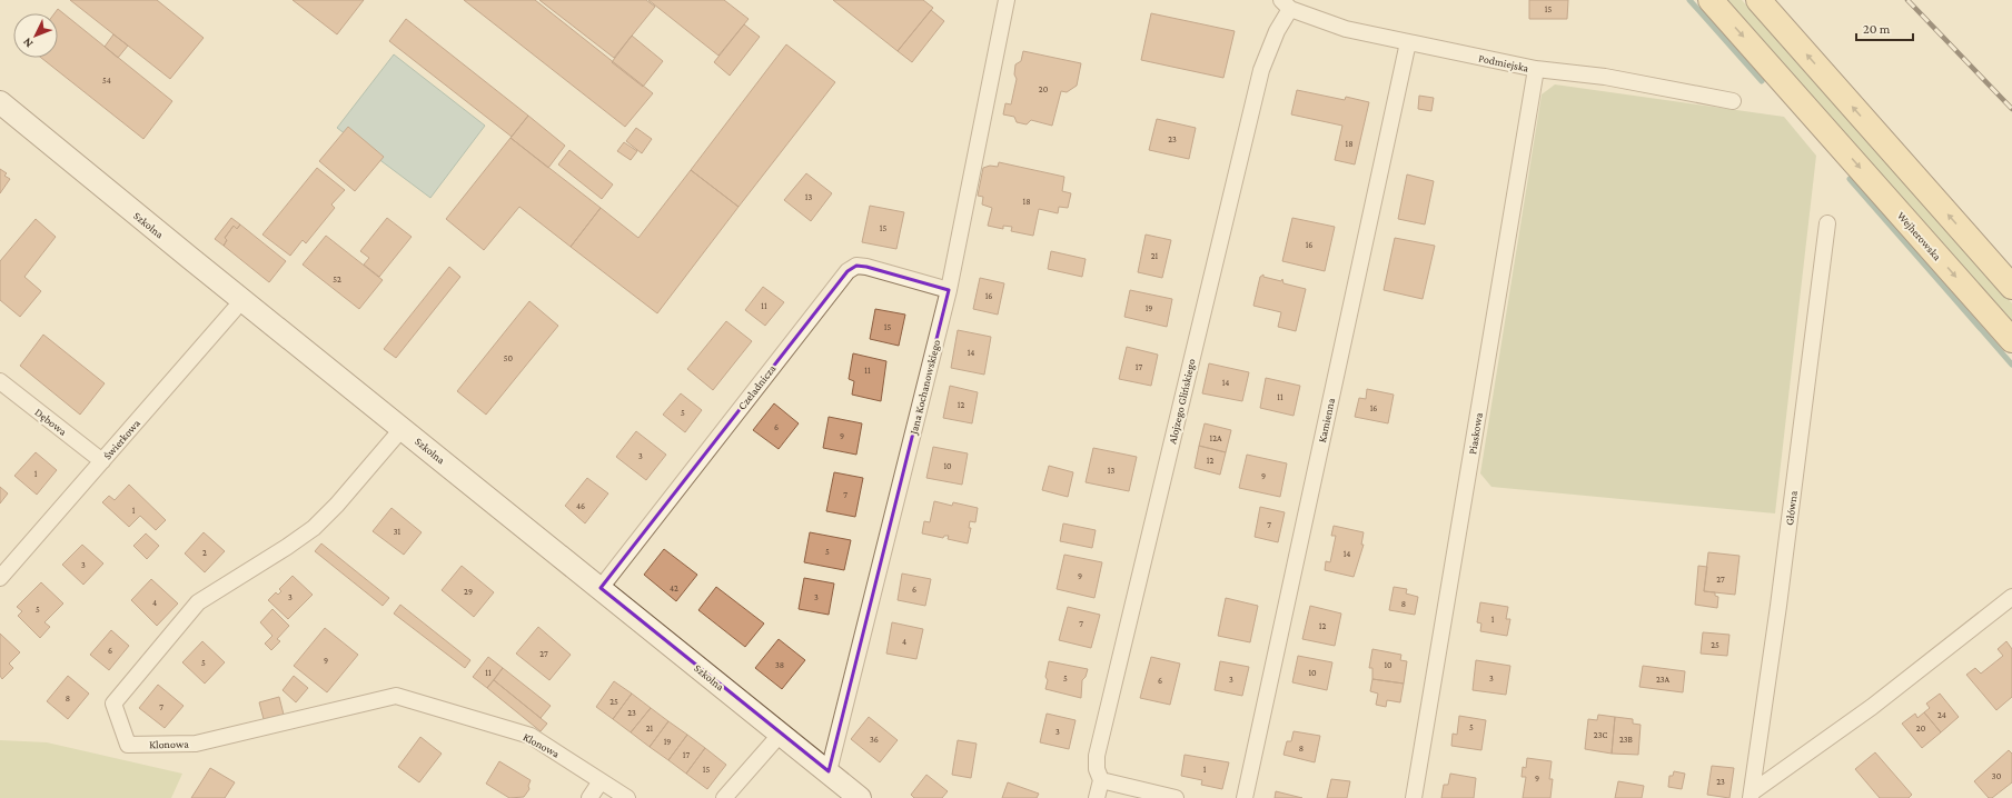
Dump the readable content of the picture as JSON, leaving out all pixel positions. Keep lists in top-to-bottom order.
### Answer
{
  "streets": {
    "main road": ["Wejherowska"],
    "street": [
      "Podmiejska",
      "Szkolna",
      "Czeladnicza",
      "Jana Kochanowskiego",
      "Alojzego Glińskiego",
      "Kamienna",
      "Dębowa",
      "Piaskowa",
      "Świerkowa",
      "Główna",
      "Klonowa"
    ]
  },
  "crossings": [
    ["Podmiejska", "Alojzego Glińskiego"],
    ["Podmiejska", "Kamienna"],
    ["Podmiejska", "Piaskowa"],
    ["Szkolna", "Czeladnicza"],
    ["Szkolna", "Jana Kochanowskiego"],
    ["Szkolna", "Świerkowa"],
    ["Szkolna", "Klonowa"],
    ["Czeladnicza", "Jana Kochanowskiego"],
    ["Dębowa", "Świerkowa"]
  ],
  "house_numbers": [
    "15",
    "54",
    "20",
    "23",
    "18",
    "13",
    "18",
    "15",
    "16",
    "21",
    "52",
    "16",
    "11",
    "19",
    "15",
    "14",
    "50",
    "17",
    "11",
    "14",
    "11",
    "12",
    "16",
    "5",
    "6",
    "9",
    "12A",
    "3",
    "12",
    "10",
    "13",
    "1",
    "9",
    "7",
    "46",
    "1",
    "7",
    "31",
    "5",
    "2",
    "14",
    "3",
    "9",
    "27",
    "42",
    "6",
    "29",
    "3",
    "3",
    "4",
    "8",
    "5",
    "1",
    "7",
    "12",
    "4",
    "25",
    "6",
    "27",
    "9",
    "5",
    "38",
    "10",
    "11",
    "10",
    "5",
    "3",
    "3",
    "23A",
    "6",
    "8",
    "25",
    "7",
    "23",
    "24",
    "5",
    "21",
    "20",
    "3",
    "23C",
    "36",
    "23B",
    "19",
    "8",
    "17",
    "15",
    "1",
    "30",
    "9",
    "23"
  ],
  "scale_bar": "20 m",
  "north": "bottom left"
}
